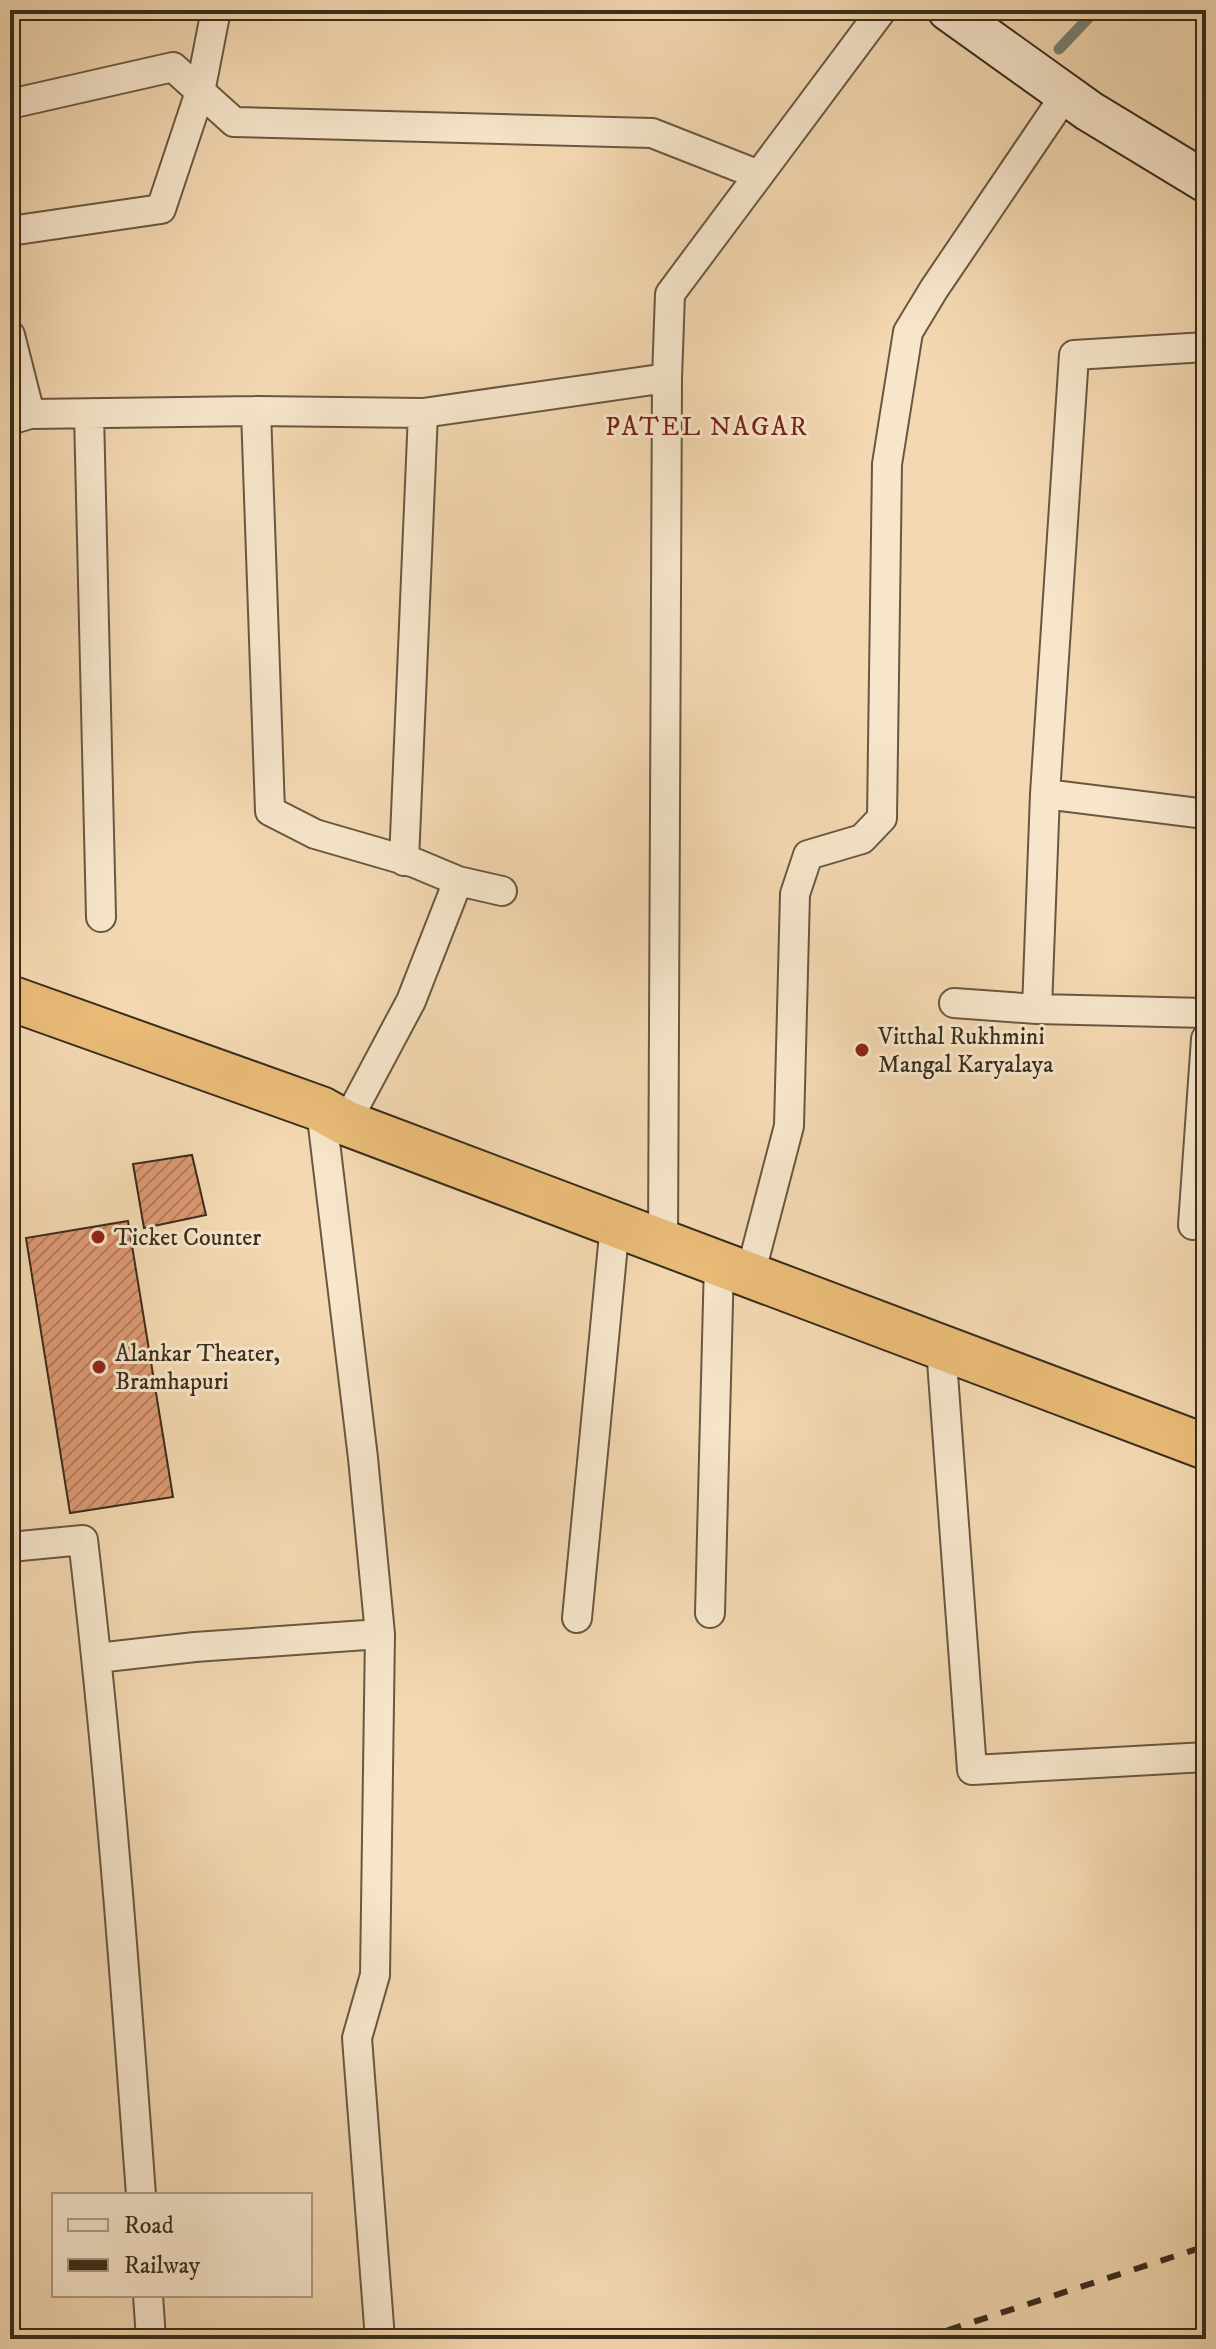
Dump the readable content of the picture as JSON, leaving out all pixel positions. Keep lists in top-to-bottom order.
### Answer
{
  "districts": ["PATEL NAGAR"],
  "places": ["Vitthal Rukhmini Mangal Karyalaya", "Ticket Counter", "Alankar Theater, Bramhapuri"],
  "legend": ["Road", "Railway"]
}
